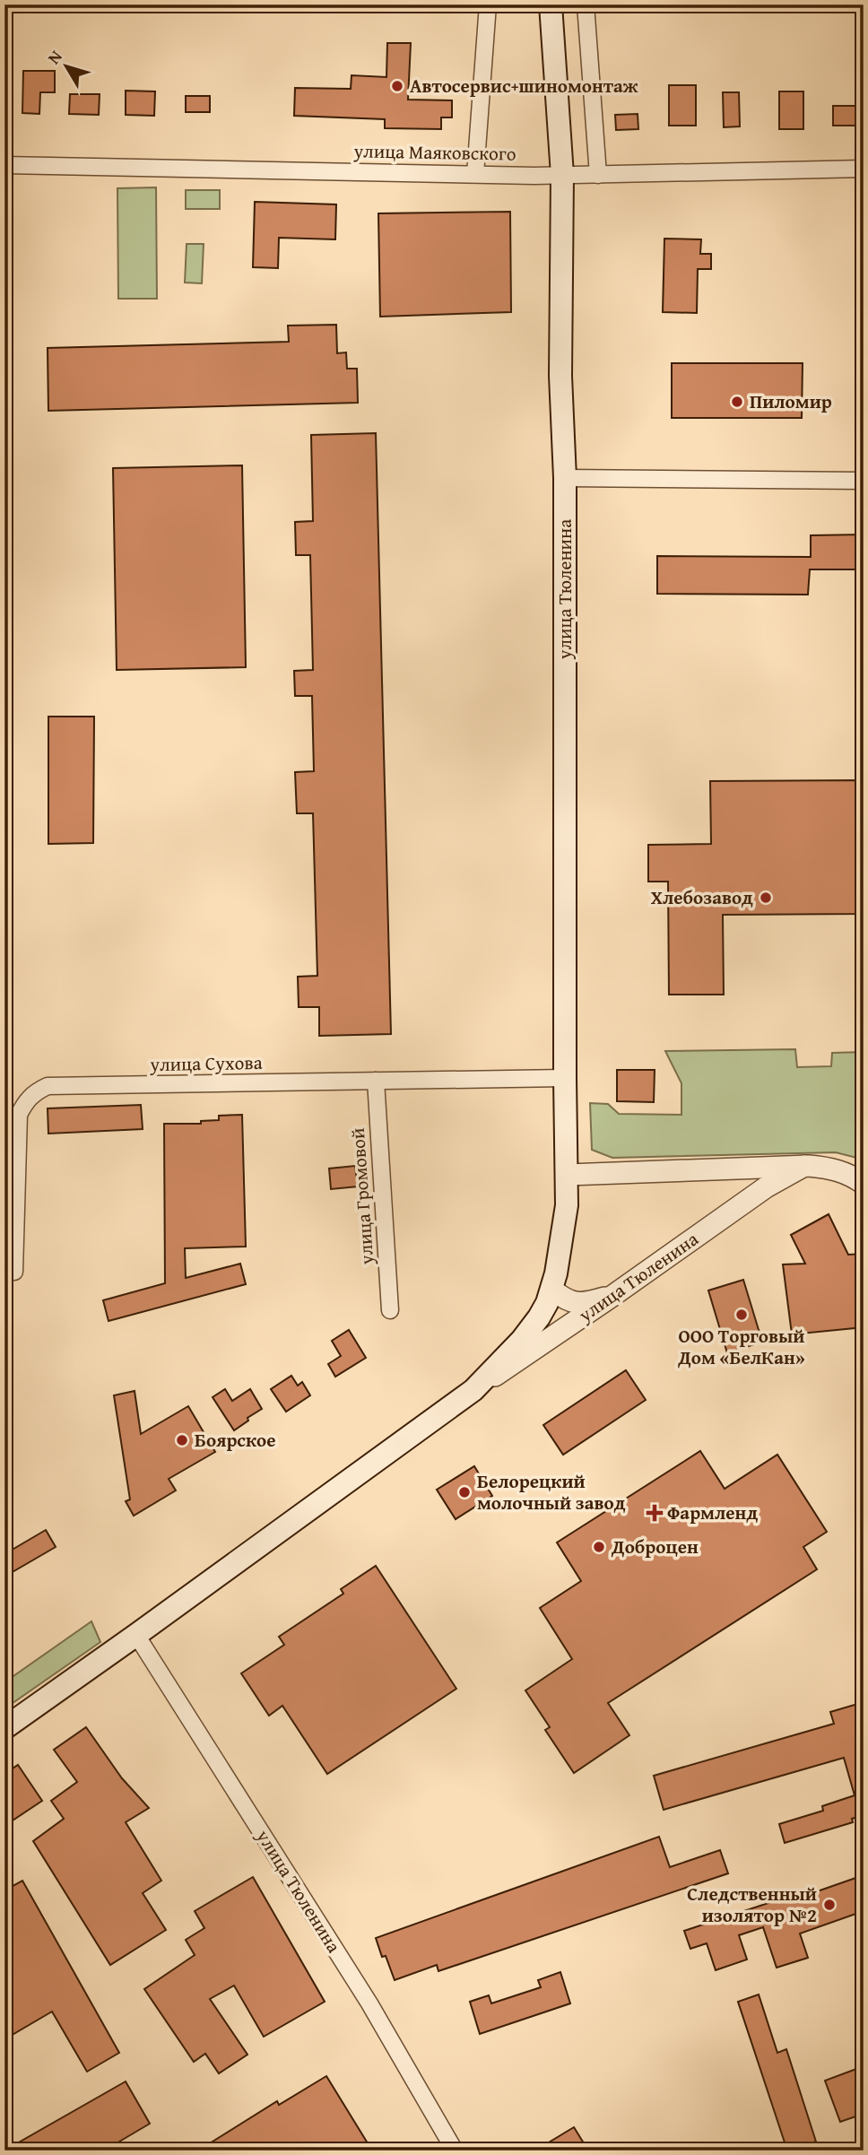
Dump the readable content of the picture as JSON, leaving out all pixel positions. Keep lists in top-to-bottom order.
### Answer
{
  "streets": {
    "main road": ["улица Тюленина"],
    "street": ["улица Маяковского", "улица Сухова", "улица Громовой"]
  },
  "crossings": [
    ["улица Маяковского", "улица Тюленина"],
    ["улица Тюленина", "улица Сухова"],
    ["улица Сухова", "улица Громовой"]
  ],
  "places": {
    "other": [
      "Автосервис+шиномонтаж",
      "Пиломир",
      "Хлебозавод",
      "ООО Торговый Дом «БелКан»",
      "Боярское",
      "Белорецкий молочный завод",
      "Доброцен",
      "Следственный изолятор №2"
    ],
    "health": ["Фармленд"]
  },
  "north": "top left"
}
